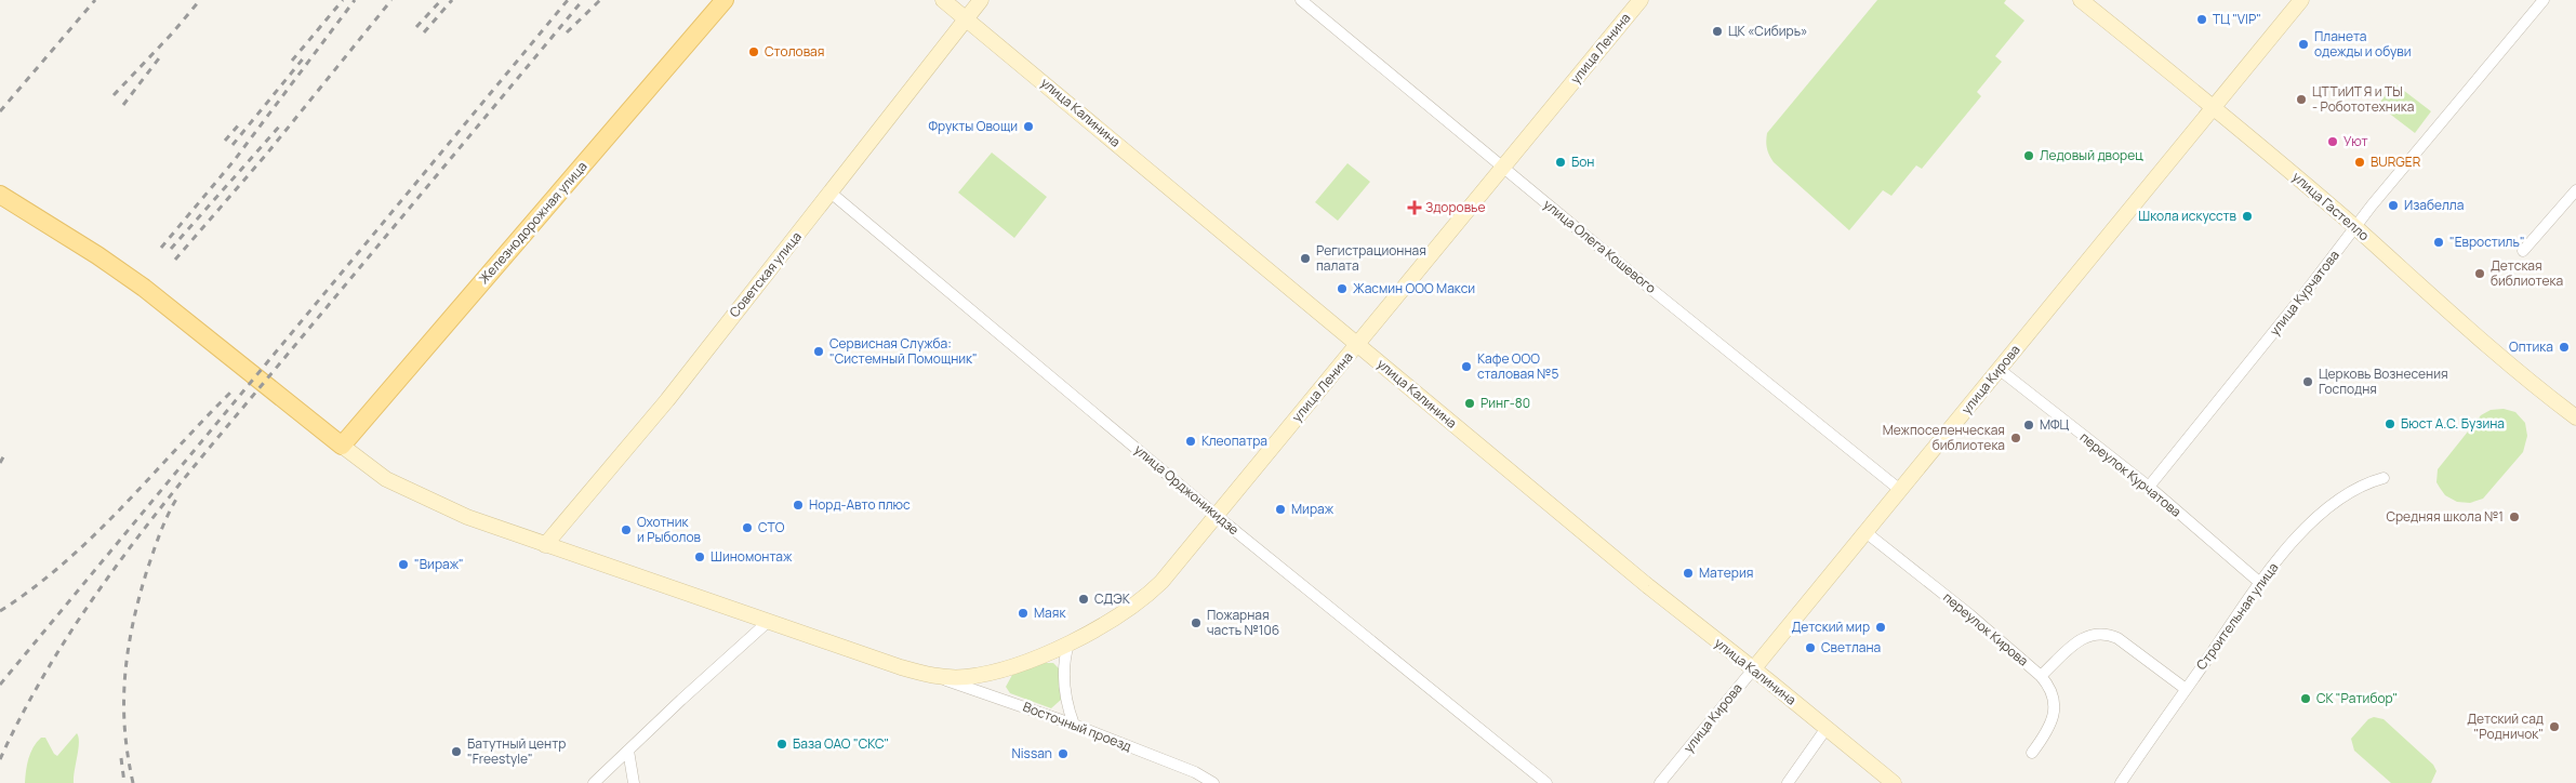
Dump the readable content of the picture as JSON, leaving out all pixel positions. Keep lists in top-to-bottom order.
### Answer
{
  "streets": {
    "main road": ["Железнодорожная улица"],
    "street": [
      "улица Ленина",
      "улица Калинина",
      "улица Гастелло",
      "улица Олега Кошевого",
      "Советская улица",
      "улица Курчатова",
      "улица Кирова",
      "переулок Курчатова",
      "улица Орджоникидзе",
      "Строительная улица",
      "переулок Кирова",
      "Восточный проезд"
    ]
  },
  "crossings": [
    ["улица Ленина", "улица Калинина"],
    ["улица Ленина", "Железнодорожная улица"],
    ["улица Ленина", "улица Олега Кошевого"],
    ["улица Ленина", "Советская улица"],
    ["улица Ленина", "улица Орджоникидзе"],
    ["улица Ленина", "Восточный проезд"],
    ["улица Калинина", "Советская улица"],
    ["улица Калинина", "улица Кирова"],
    ["улица Гастелло", "улица Курчатова"],
    ["улица Гастелло", "улица Кирова"],
    ["улица Олега Кошевого", "улица Кирова"],
    ["Советская улица", "улица Орджоникидзе"],
    ["улица Курчатова", "переулок Курчатова"],
    ["улица Кирова", "переулок Курчатова"],
    ["улица Кирова", "переулок Кирова"],
    ["переулок Курчатова", "Строительная улица"],
    ["Строительная улица", "переулок Кирова"]
  ],
  "places": {
    "other": [
      "ТЦ \"VIP\"",
      "ЦК «Сибирь»",
      "Планета одежды и обуви",
      "Столовая",
      "ЦТТиИТ Я и ТЫ - Робототехника",
      "Фрукты Овощи",
      "Уют",
      "Ледовый дворец",
      "Бон",
      "BURGER",
      "Изабелла",
      "Школа искусств",
      "\"Евростиль\"",
      "Регистрационная палата",
      "Детская библиотека",
      "Жасмин ООО Макси",
      "Оптика",
      "Сервисная Служба: \"Системный Помощник\"",
      "Кафе ООО сталовая №5",
      "Церковь Вознесения Господня",
      "Ринг-80",
      "Бюст А.С. Бузина",
      "МФЦ",
      "Межпоселенческая библиотека",
      "Клеопатра",
      "Норд-Авто плюс",
      "Мираж",
      "Средняя школа №1",
      "СТО",
      "Охотник и Рыболов",
      "Шиномонтаж",
      "\"Вираж\"",
      "Материя",
      "СДЭК",
      "Маяк",
      "Пожарная часть №106",
      "Детский мир",
      "Светлана",
      "СК \"Ратибор\"",
      "Детский сад \"Родничок\"",
      "База ОАО \"СКС\"",
      "Батутный центр \"Freestyle\"",
      "Nissan"
    ],
    "health": ["Здоровье"]
  }
}
